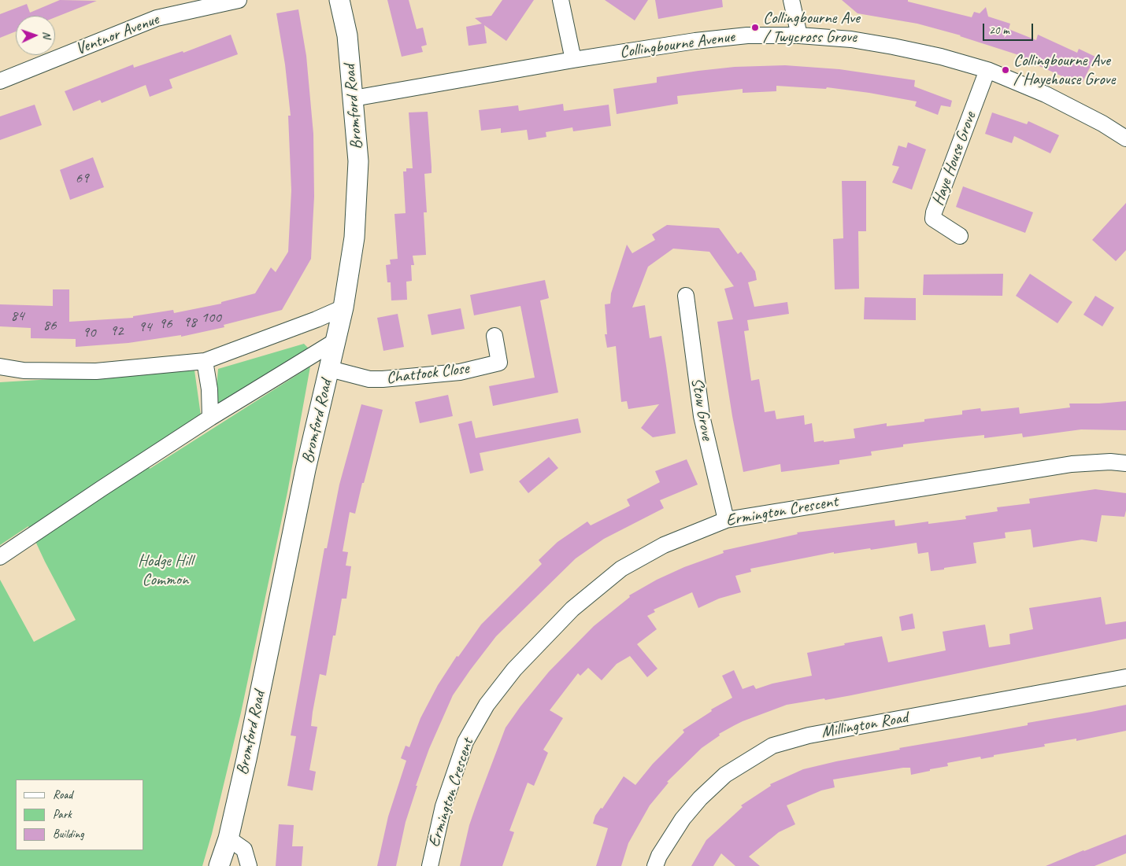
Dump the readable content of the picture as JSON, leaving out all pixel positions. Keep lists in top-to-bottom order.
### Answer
{
  "streets": {
    "street": [
      "Ventnor Avenue",
      "Collingbourne Avenue",
      "Bromford Road",
      "Haye House Grove",
      "Chattock Close",
      "Stow Grove",
      "Ermington Crescent",
      "Millington Road"
    ]
  },
  "crossings": [
    ["Collingbourne Avenue", "Bromford Road"],
    ["Collingbourne Avenue", "Haye House Grove"],
    ["Bromford Road", "Chattock Close"],
    ["Stow Grove", "Ermington Crescent"]
  ],
  "parks": ["Hodge Hill Common"],
  "places": ["Collingbourne Ave / Twycross Grove", "Collingbourne Ave / Hayehouse Grove"],
  "house_numbers": [
    "69",
    "84",
    "100",
    "98",
    "96",
    "86",
    "94",
    "92",
    "90"
  ],
  "legend": ["Road", "Park", "Building"],
  "scale_bar": "20 m",
  "north": "right"
}
